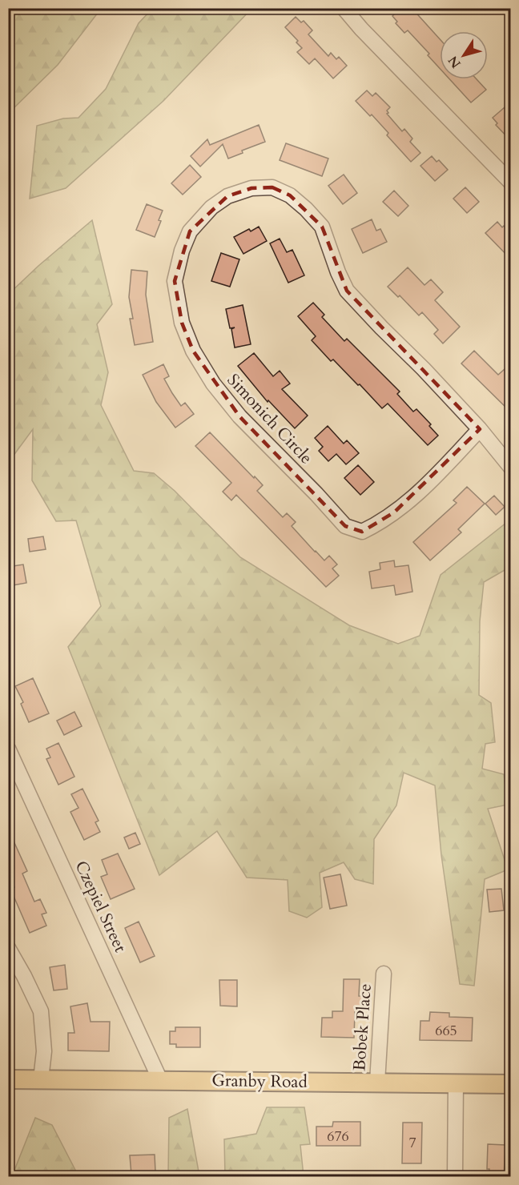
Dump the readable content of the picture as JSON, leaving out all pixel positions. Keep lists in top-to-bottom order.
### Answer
{
  "streets": {
    "main road": ["Granby Road"],
    "street": ["Simonich Circle", "Czepiel Street", "Bobek Place"]
  },
  "crossings": [
    ["Czepiel Street", "Granby Road"],
    ["Bobek Place", "Granby Road"]
  ],
  "house_numbers": ["665", "676", "7"],
  "north": "bottom left"
}
